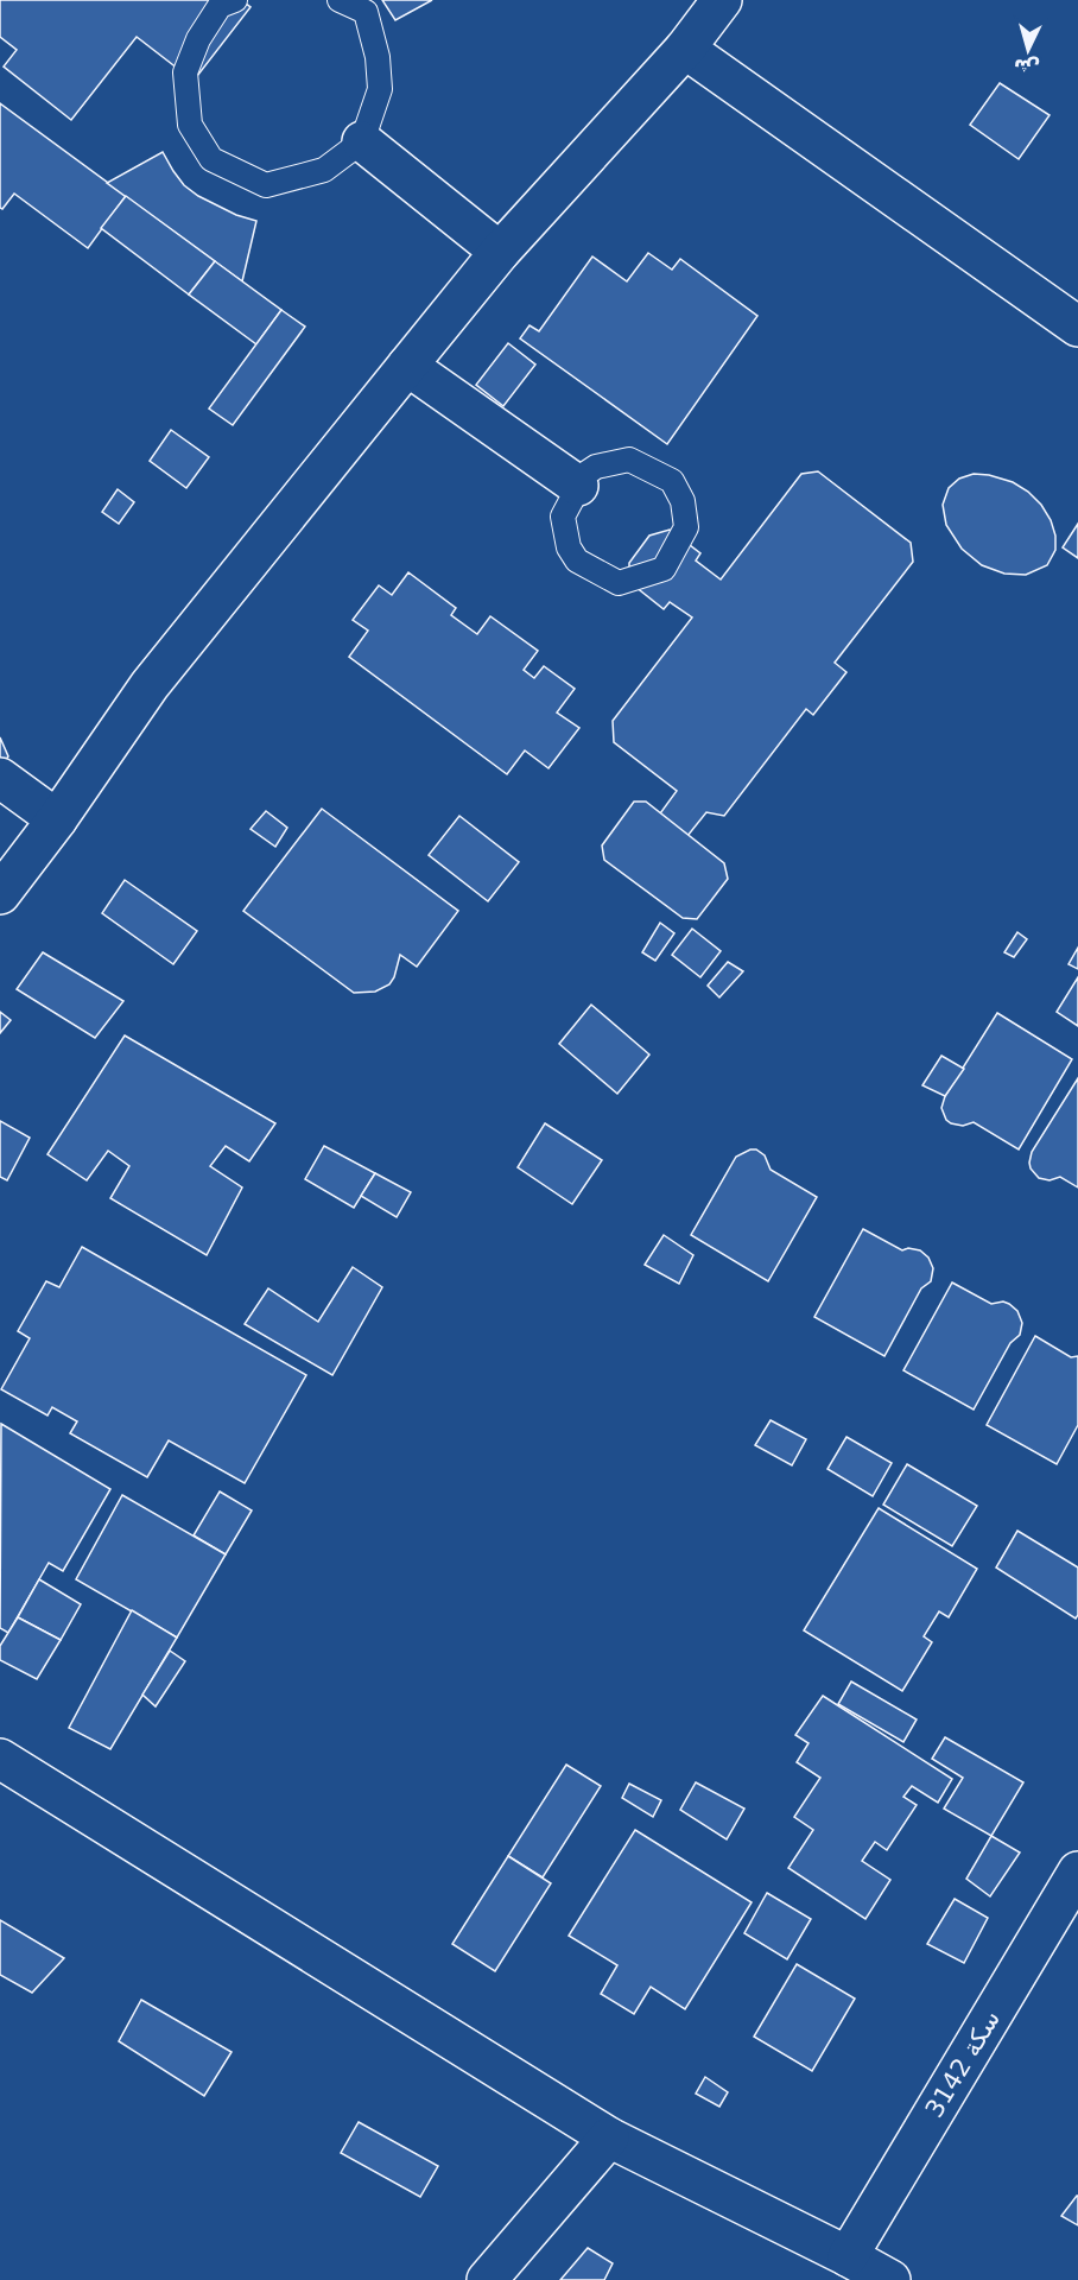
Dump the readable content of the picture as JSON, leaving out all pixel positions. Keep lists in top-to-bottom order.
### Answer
{
  "streets": {
    "street": ["سكة 3142"]
  },
  "north": "bottom"
}
